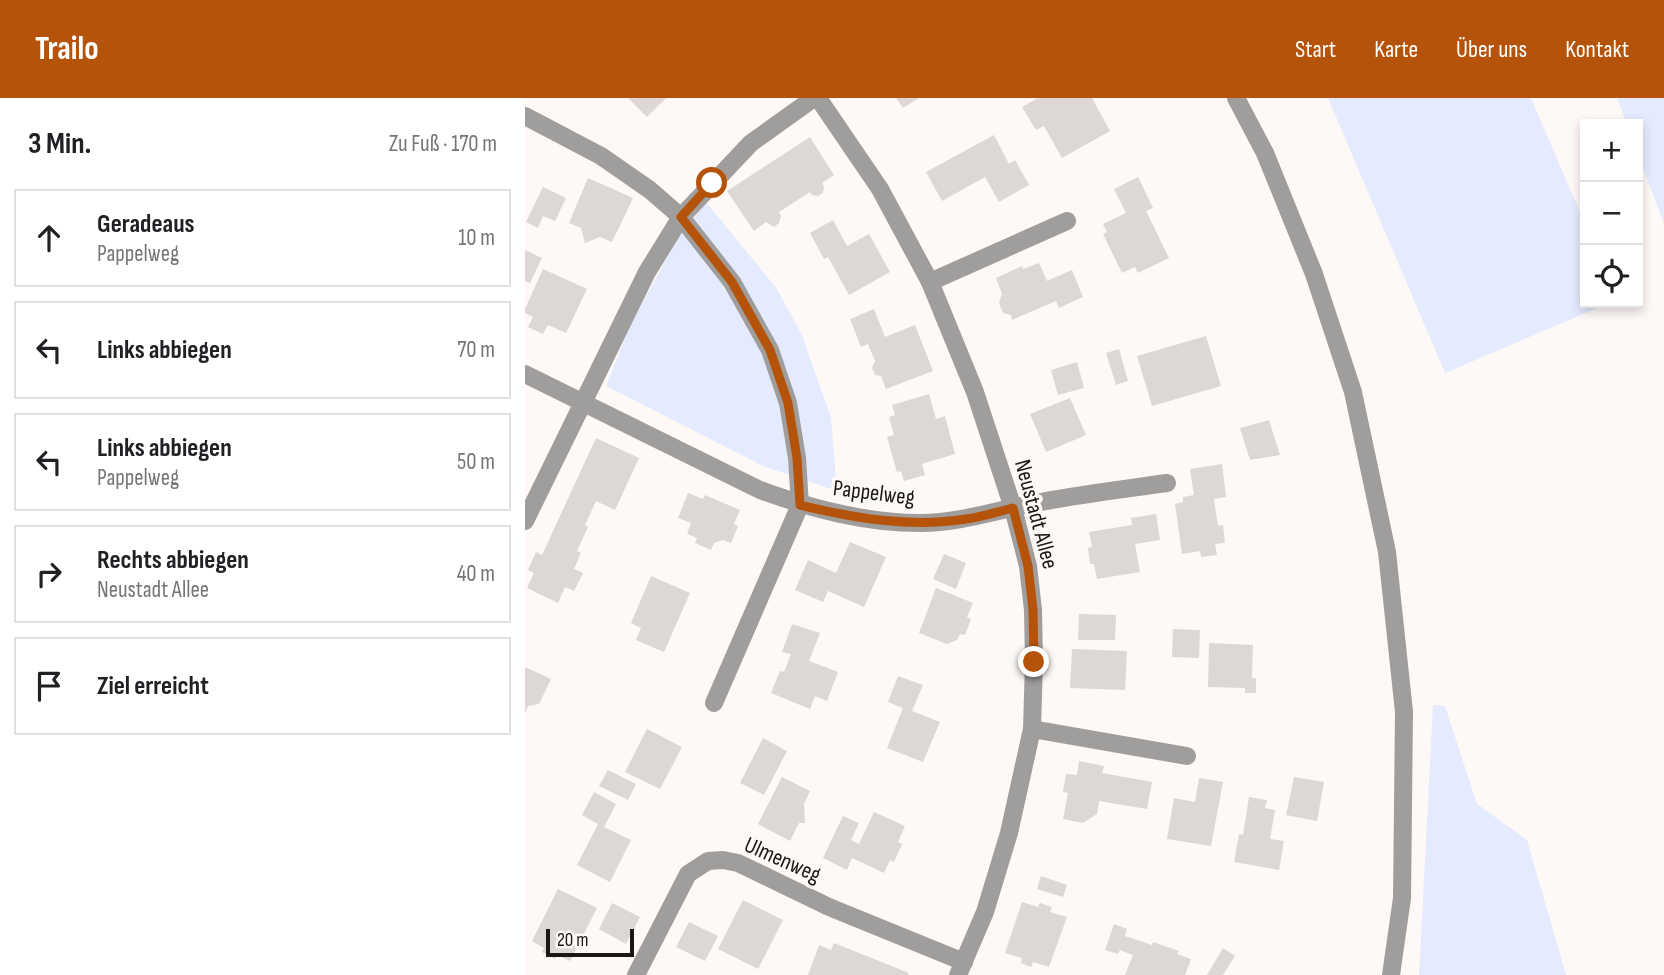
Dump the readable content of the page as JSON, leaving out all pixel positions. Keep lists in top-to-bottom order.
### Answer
{
  "streets": {
    "street": ["Pappelweg", "Neustadt Allee", "Ulmenweg"]
  },
  "crossings": [
    ["Pappelweg", "Neustadt Allee"],
    ["Neustadt Allee", "Ulmenweg"]
  ],
  "scale_bar": "20 m",
  "page": {
    "header": "Trailo",
    "nav": [
      "Start",
      "Karte",
      "Über uns",
      "Kontakt"
    ],
    "heading": ["3 Min.", "Zu Fuß · 170 m"],
    "map_buttons": ["+", "−"],
    "list": [
      ["Geradeaus", "Pappelweg", "10 m"],
      ["Links abbiegen", "70 m"],
      ["Links abbiegen", "Pappelweg", "50 m"],
      ["Rechts abbiegen", "Neustadt Allee", "40 m"],
      "Ziel erreicht"
    ],
    "scale": "20 m"
  }
}
